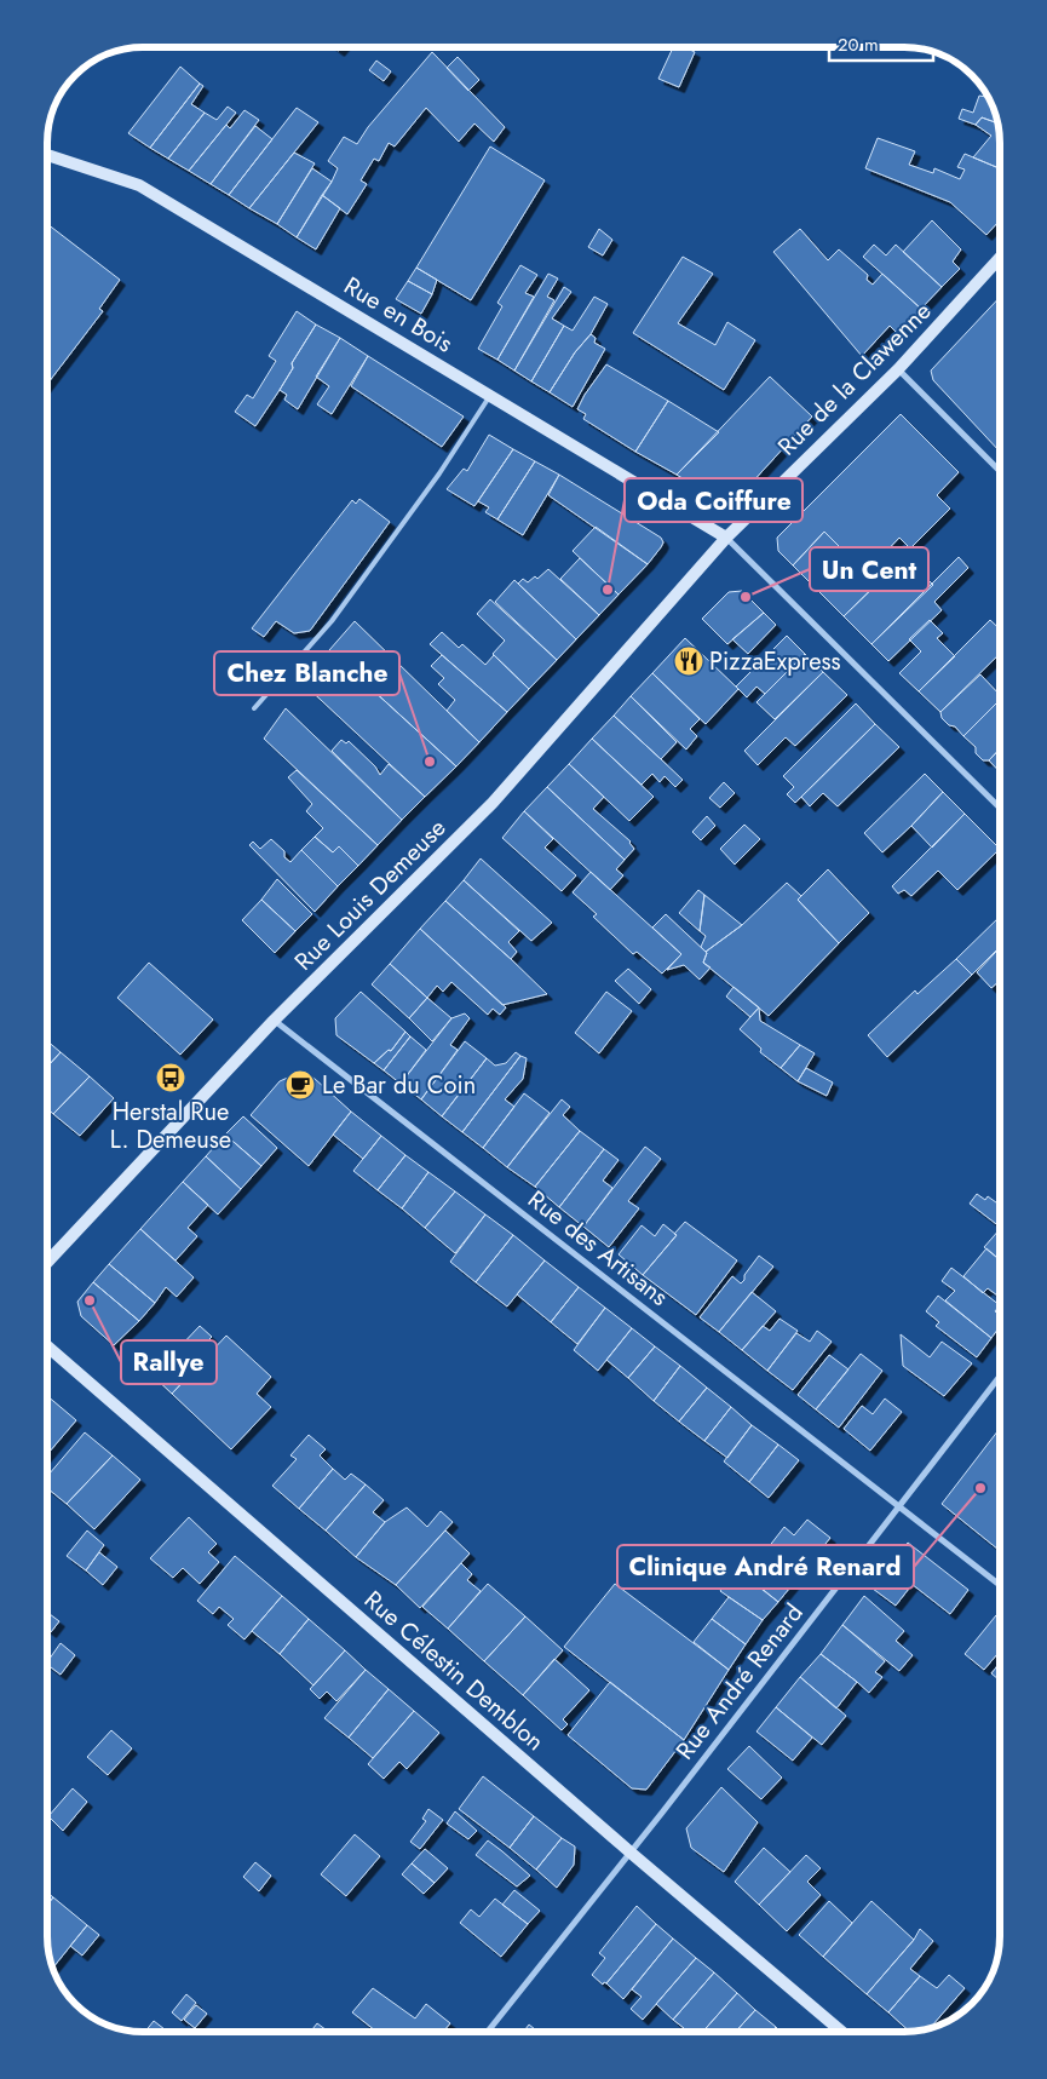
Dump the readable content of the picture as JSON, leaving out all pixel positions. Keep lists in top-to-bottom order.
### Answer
{
  "streets": {
    "street": [
      "Rue en Bois",
      "Rue de la Clawenne",
      "Rue Louis Demeuse",
      "Rue des Artisans",
      "Rue Célestin Demblon",
      "Rue André Renard"
    ]
  },
  "crossings": [
    ["Rue en Bois", "Rue de la Clawenne"],
    ["Rue en Bois", "Rue Louis Demeuse"],
    ["Rue de la Clawenne", "Rue Louis Demeuse"],
    ["Rue Louis Demeuse", "Rue des Artisans"],
    ["Rue des Artisans", "Rue André Renard"],
    ["Rue Célestin Demblon", "Rue André Renard"]
  ],
  "places": {
    "other": [
      "Oda Coiffure",
      "Un Cent",
      "Chez Blanche",
      "Rallye",
      "Clinique André Renard"
    ],
    "restaurant": ["PizzaExpress"],
    "bus stop": ["Herstal Rue L. Demeuse"],
    "cafe": ["Le Bar du Coin"]
  },
  "scale_bar": "20 m"
}
